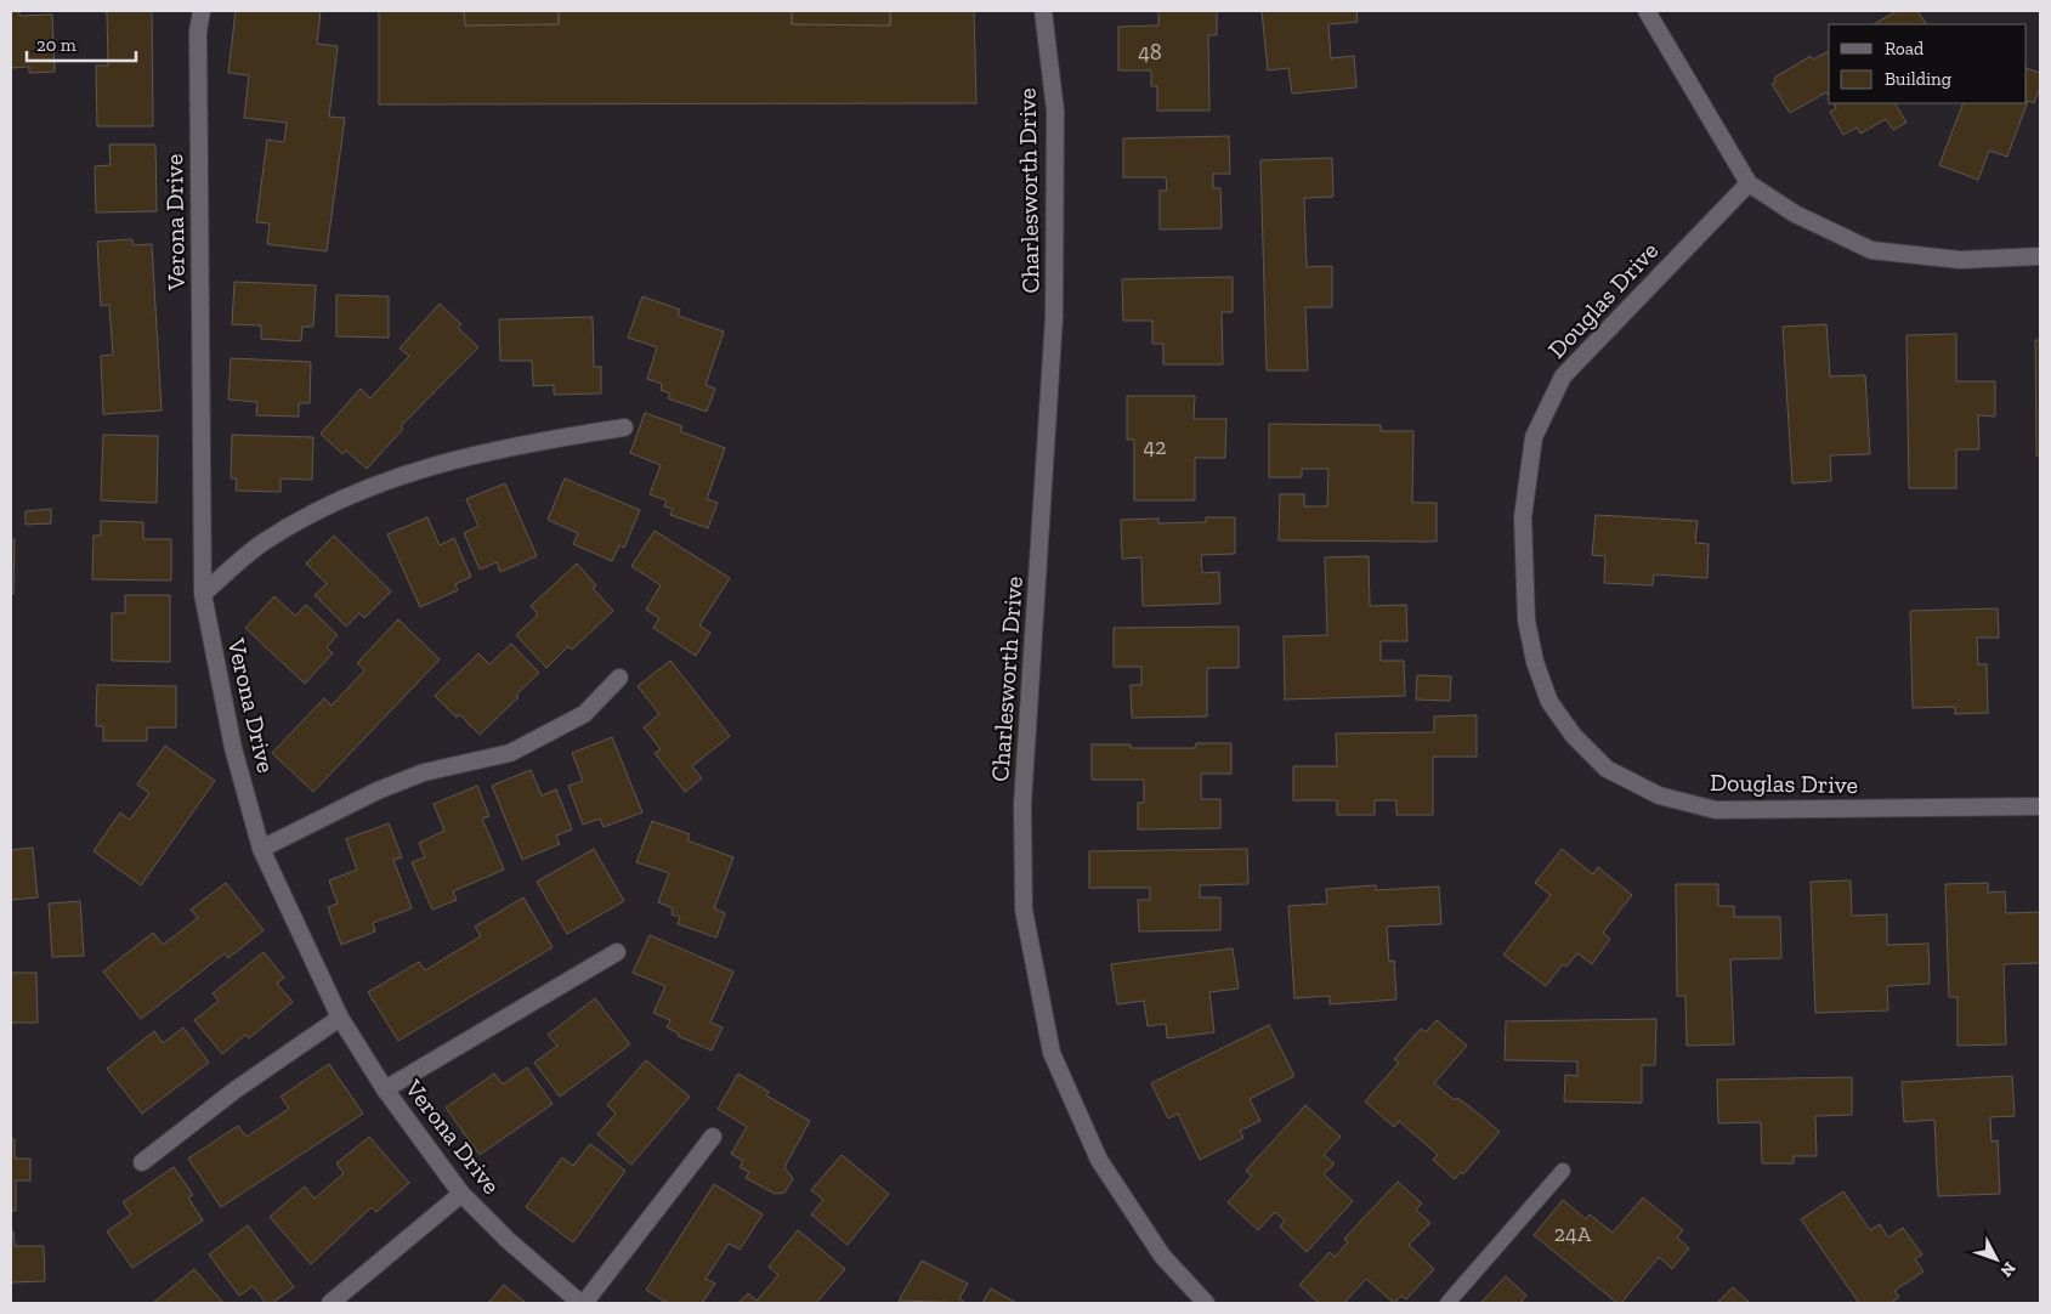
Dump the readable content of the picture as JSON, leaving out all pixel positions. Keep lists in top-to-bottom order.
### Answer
{
  "streets": {
    "street": ["Charlesworth Drive", "Verona Drive", "Douglas Drive"]
  },
  "house_numbers": ["48", "42", "24A"],
  "legend": ["Road", "Building"],
  "scale_bar": "20 m",
  "north": "bottom right"
}
